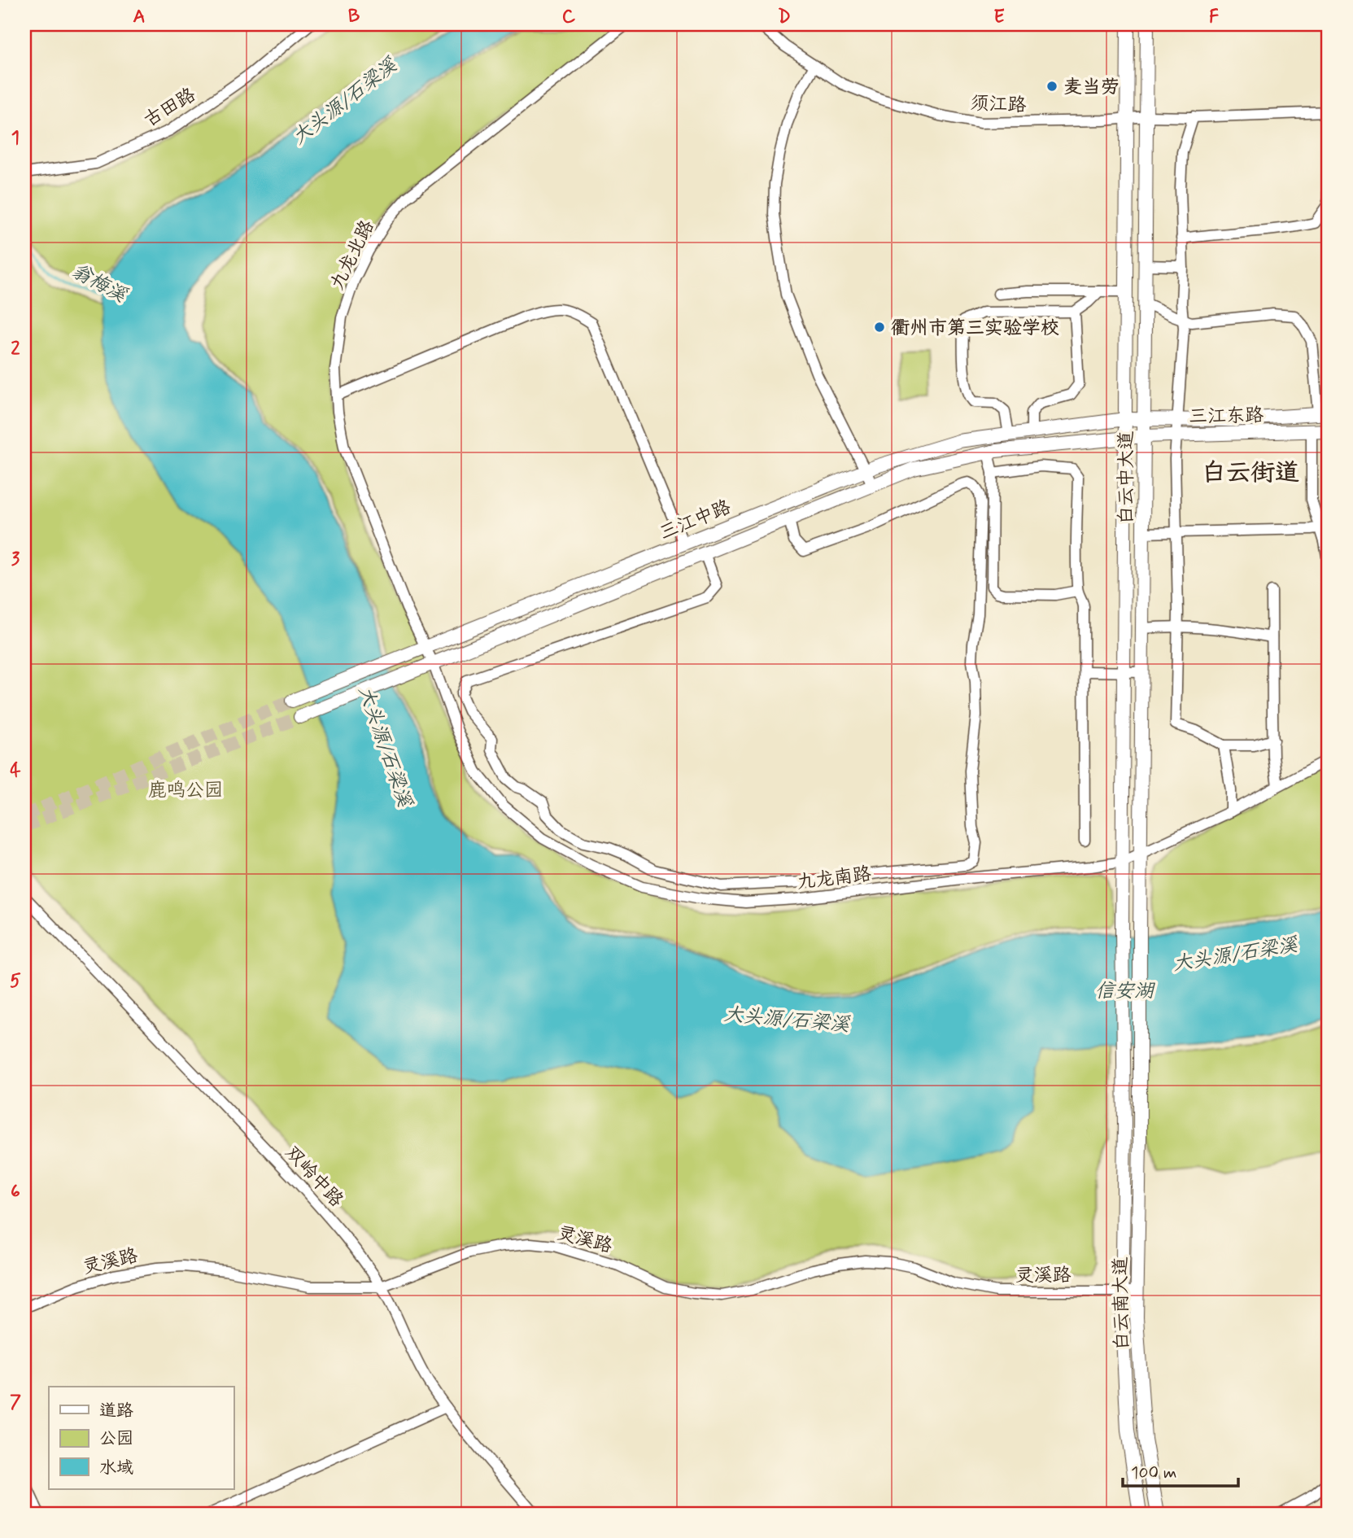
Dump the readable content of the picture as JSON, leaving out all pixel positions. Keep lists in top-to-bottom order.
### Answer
{
  "streets": {
    "main road": [
      "三江东路",
      "白云中大道",
      "三江中路",
      "白云南大道"
    ],
    "street": [
      "须江路",
      "古田路",
      "九龙北路",
      "九龙南路",
      "双岭中路",
      "灵溪路"
    ]
  },
  "crossings": [
    ["须江路", "白云中大道"],
    ["九龙北路", "三江中路"],
    ["九龙北路", "九龙南路"],
    ["三江东路", "白云中大道"],
    ["三江东路", "三江中路"],
    ["白云中大道", "三江中路"],
    ["白云中大道", "九龙南路"],
    ["白云中大道", "白云南大道"],
    ["三江中路", "九龙南路"],
    ["双岭中路", "灵溪路"],
    ["灵溪路", "白云南大道"]
  ],
  "districts": ["白云街道"],
  "water": ["大头源/石梁溪", "翁梅溪", "信安湖"],
  "parks": ["鹿鸣公园"],
  "places": ["麦当劳", "衢州市第三实验学校"],
  "legend": ["道路", "公园", "水域"],
  "scale_bar": "100 m",
  "grid": {
    "columns": [
      "A",
      "B",
      "C",
      "D",
      "E",
      "F"
    ],
    "rows": [
      "1",
      "2",
      "3",
      "4",
      "5",
      "6",
      "7"
    ]
  }
}
